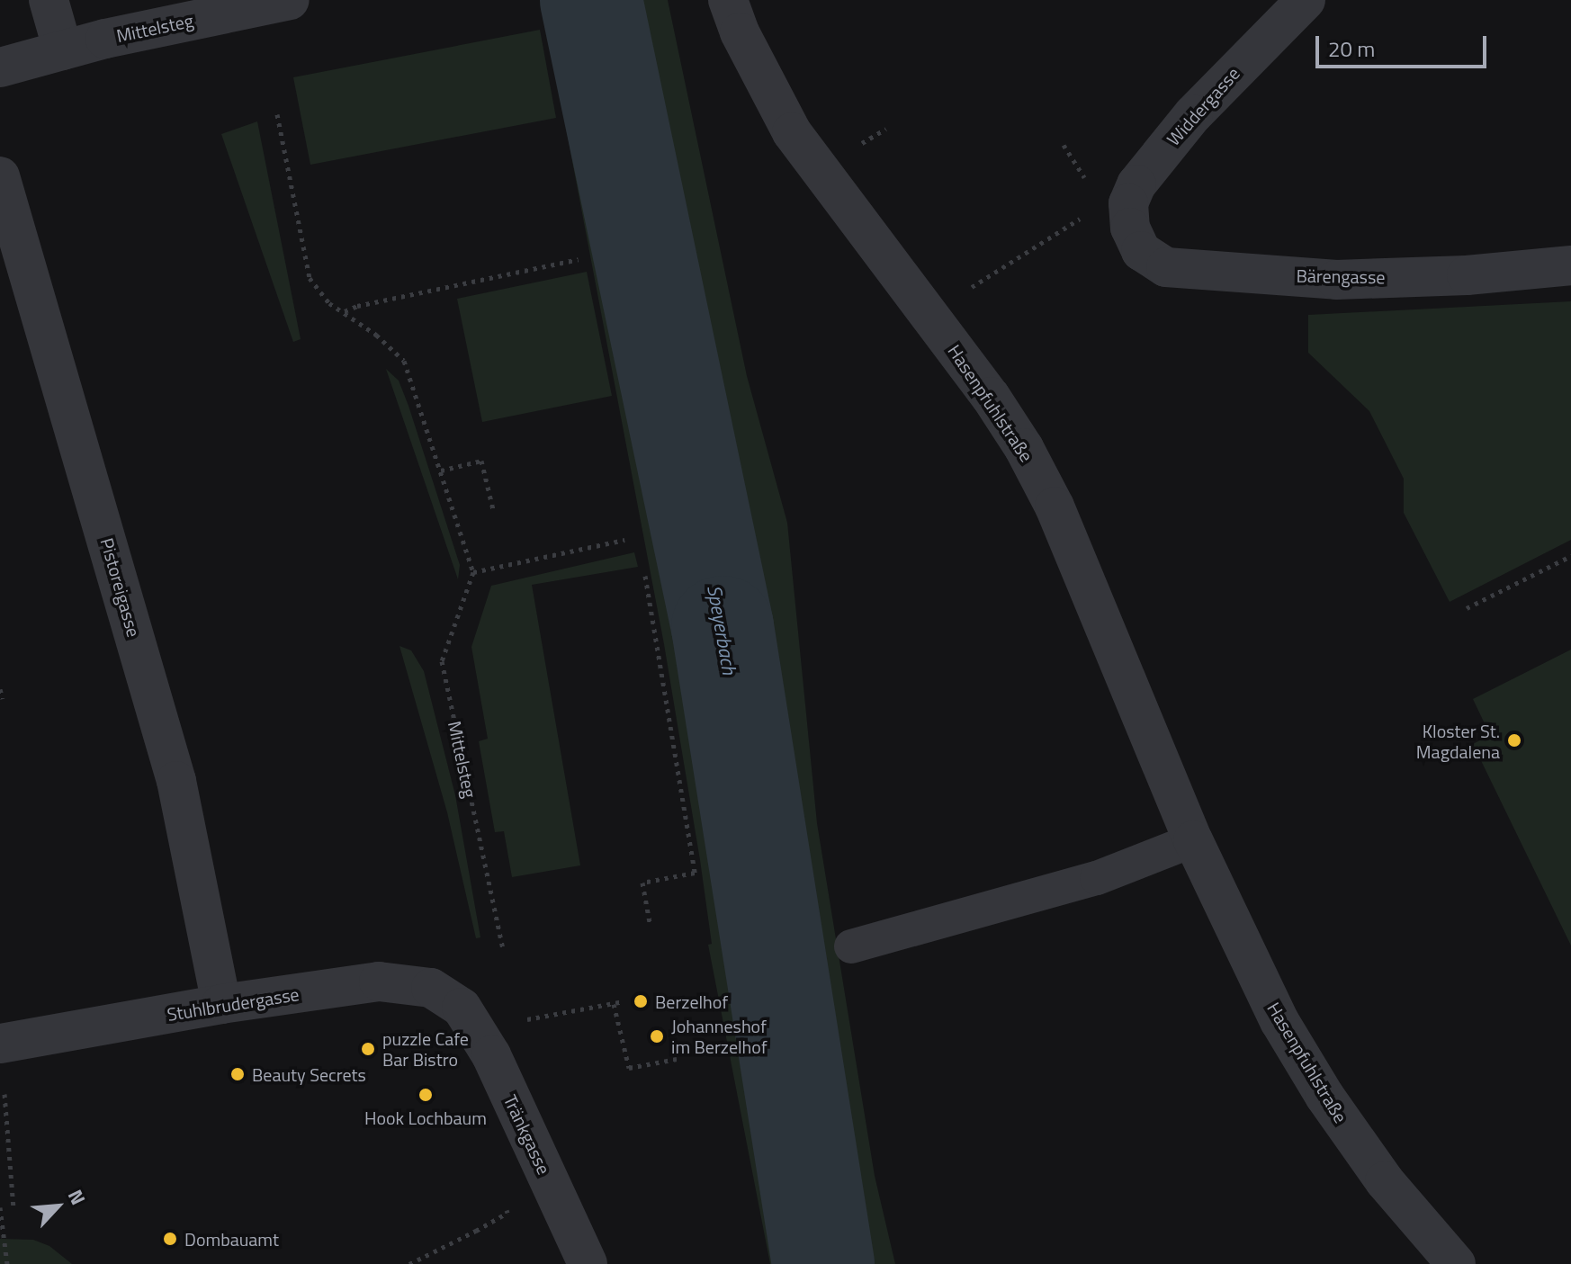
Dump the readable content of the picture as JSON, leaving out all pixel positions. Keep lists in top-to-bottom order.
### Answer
{
  "streets": {
    "street": [
      "Mittelsteg",
      "Widdergasse",
      "Bärengasse",
      "Hasenpfuhlstraße",
      "Pistoreigasse",
      "Stuhlbrudergasse",
      "Tränkgasse"
    ]
  },
  "crossings": [
    ["Widdergasse", "Bärengasse"],
    ["Pistoreigasse", "Stuhlbrudergasse"],
    ["Stuhlbrudergasse", "Tränkgasse"]
  ],
  "water": ["Speyerbach"],
  "places": [
    "Kloster St. Magdalena",
    "Berzelhof",
    "Johanneshof im Berzelhof",
    "puzzle Cafe Bar Bistro",
    "Beauty Secrets",
    "Hook Lochbaum",
    "Dombauamt"
  ],
  "scale_bar": "20 m",
  "north": "top right"
}
